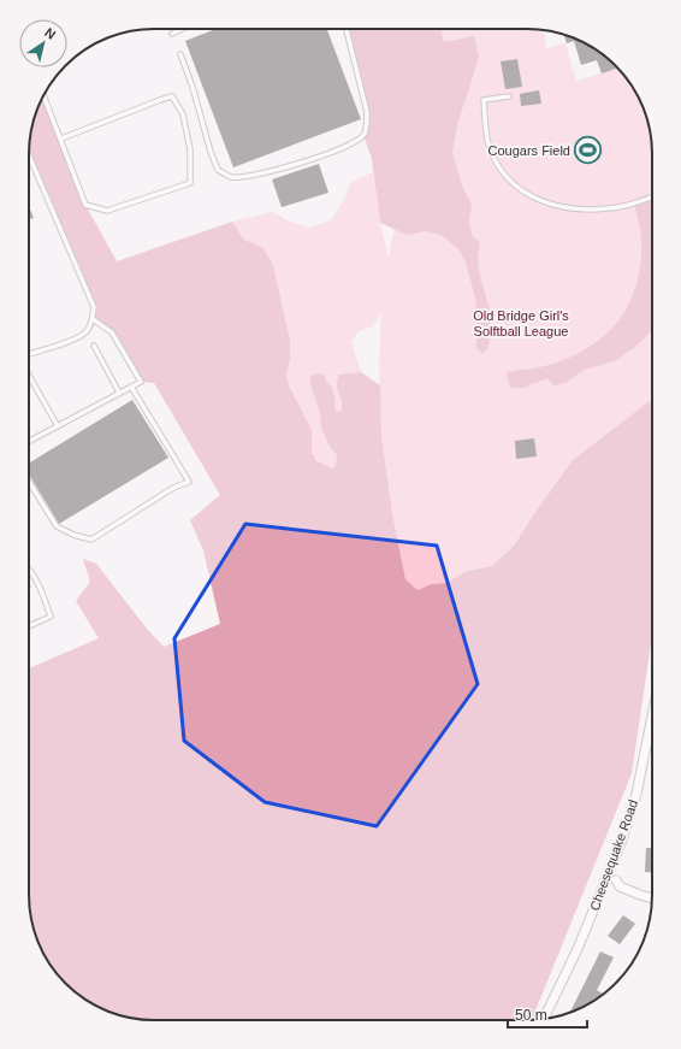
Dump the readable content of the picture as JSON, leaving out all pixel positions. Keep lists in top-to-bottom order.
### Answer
{
  "streets": {
    "street": ["Cheesequake Road"]
  },
  "parks": ["Old Bridge Girl's Solftball League"],
  "places": {
    "sports": ["Cougars Field"]
  },
  "scale_bar": "50 m",
  "north": "top right"
}
